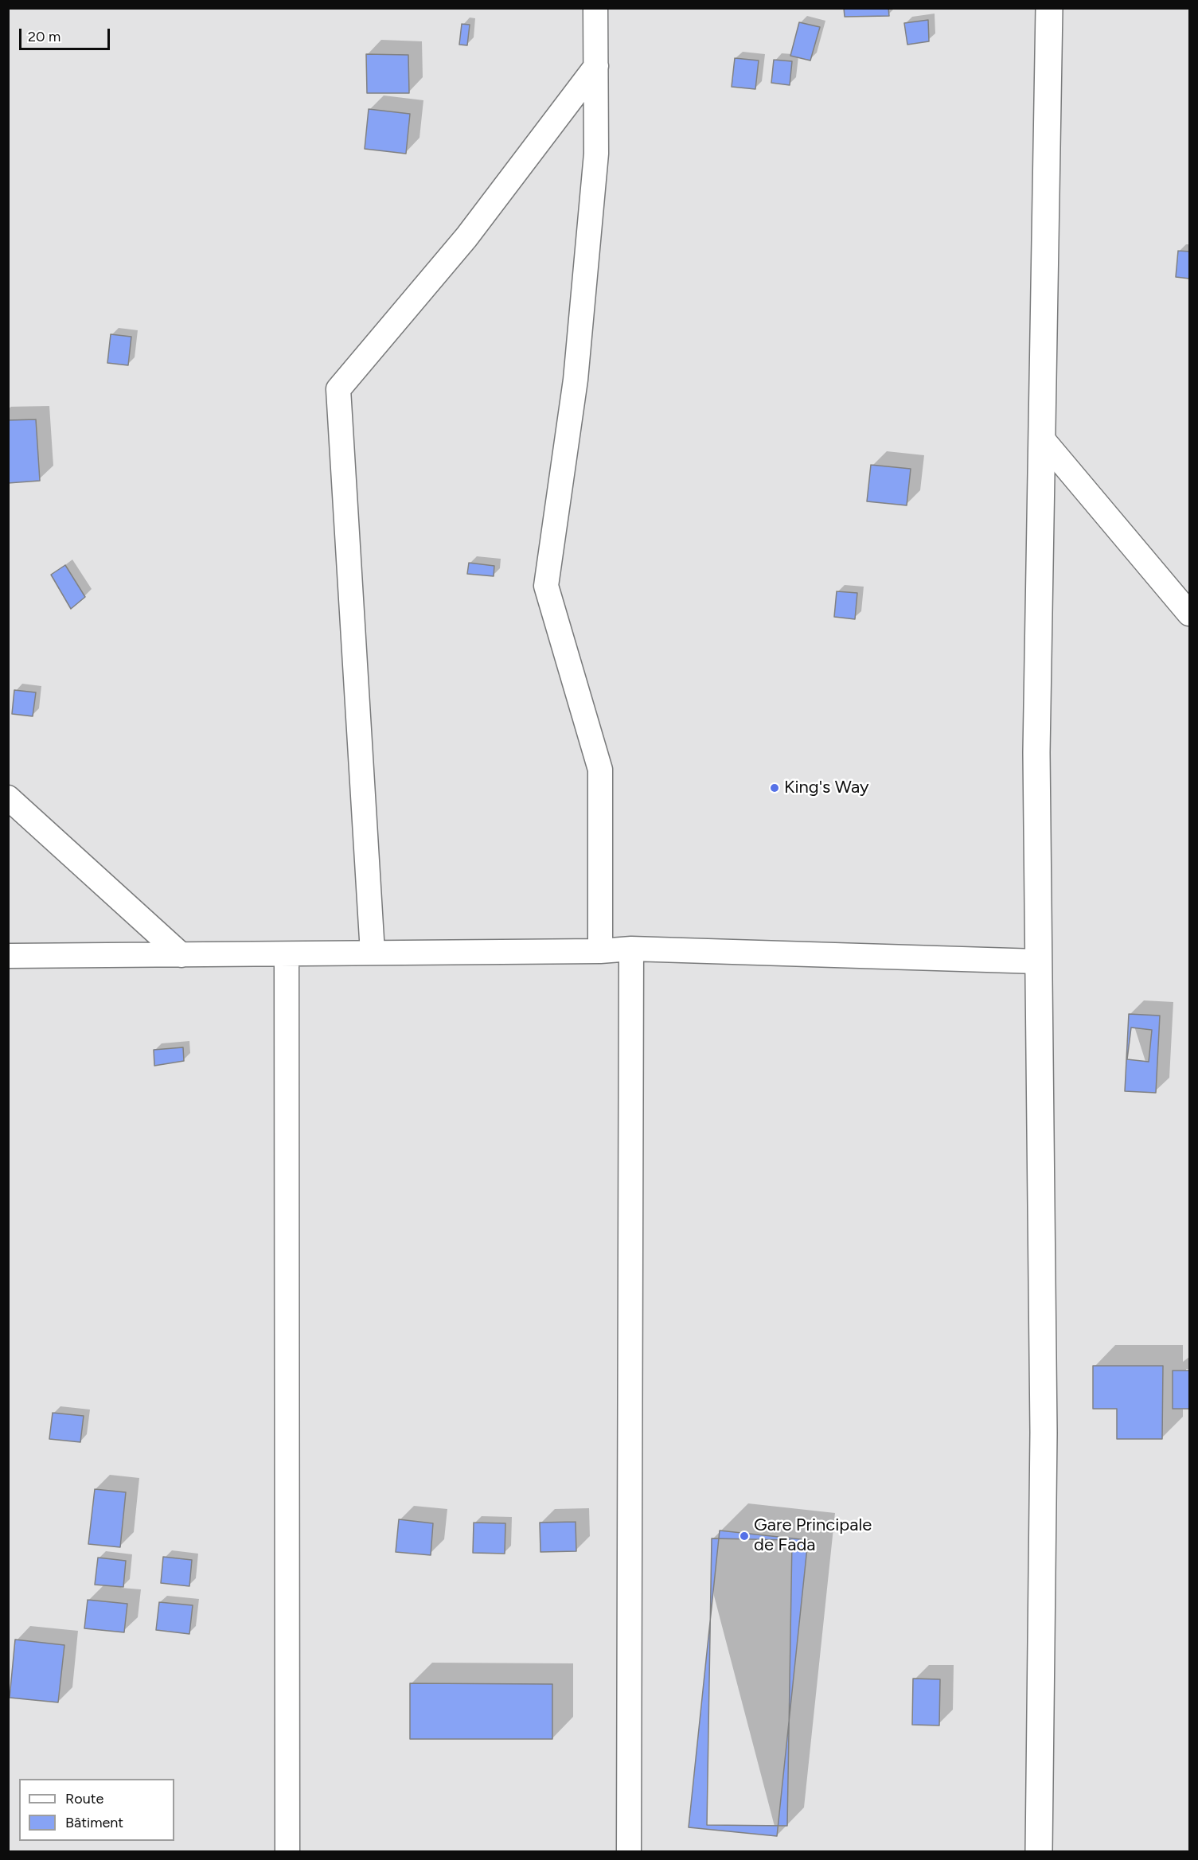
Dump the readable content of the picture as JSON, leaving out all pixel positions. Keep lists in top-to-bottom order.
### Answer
{
  "places": ["King's Way", "Gare Principale de Fada"],
  "legend": ["Route", "Bâtiment"],
  "scale_bar": "20 m"
}
